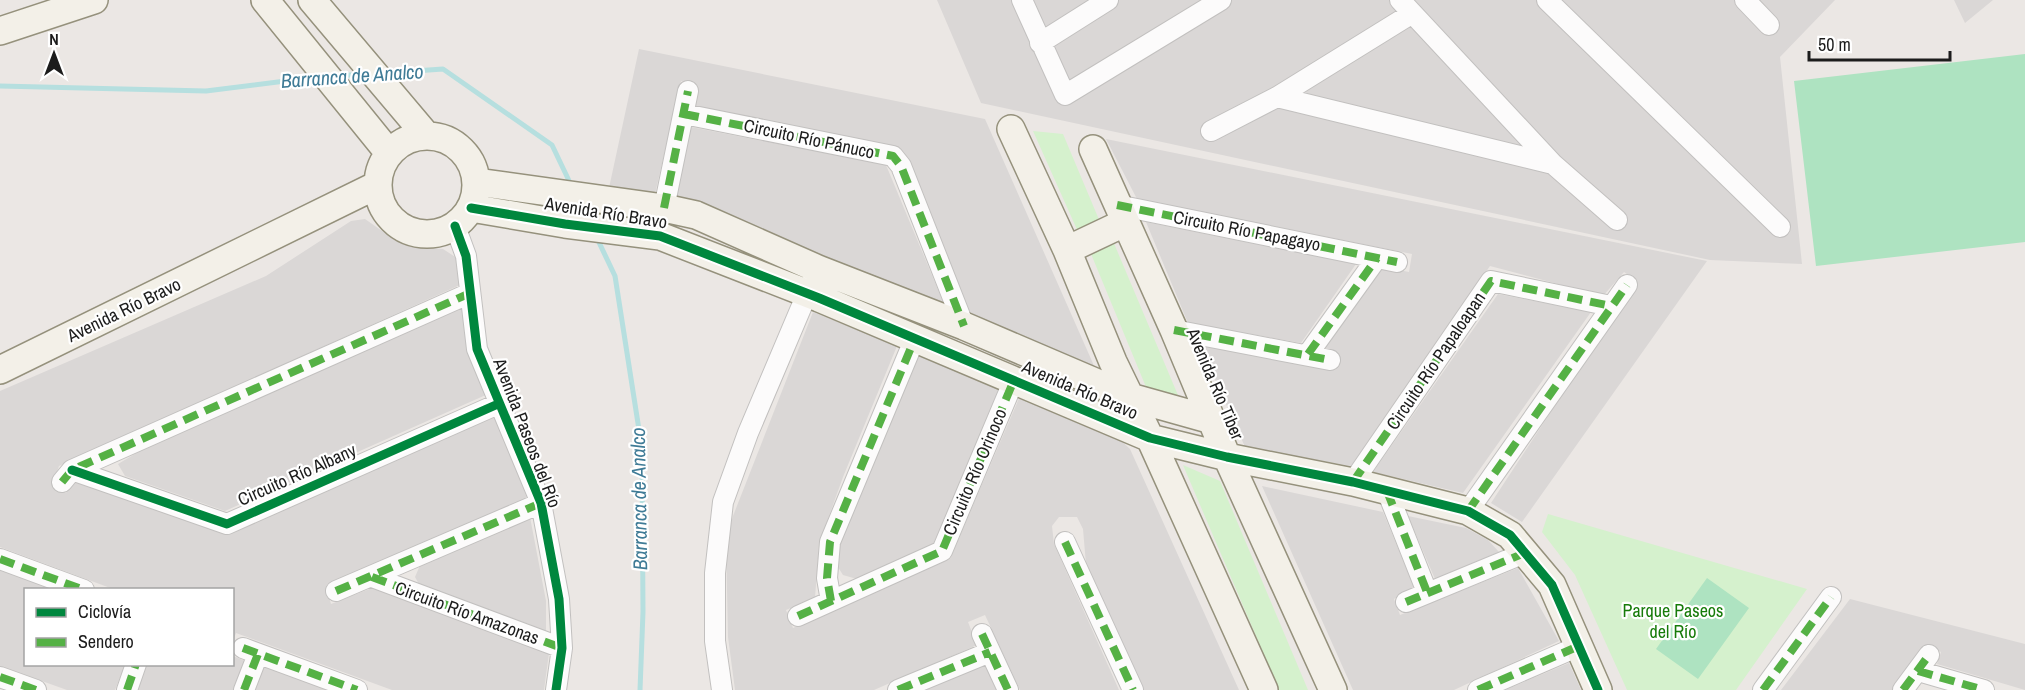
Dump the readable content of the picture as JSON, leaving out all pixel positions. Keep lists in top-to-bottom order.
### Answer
{
  "streets": {
    "street": [
      "Circuito Río Pánuco",
      "Avenida Río Bravo",
      "Circuito Río Papagayo",
      "Circuito Río Papaloapan",
      "Avenida Río Tiber",
      "Avenida Paseos del Río",
      "Circuito Río Orinoco",
      "Circuito Río Albany",
      "Circuito Río Amazonas"
    ]
  },
  "crossings": [
    ["Circuito Río Pánuco", "Avenida Río Bravo"],
    ["Avenida Río Bravo", "Circuito Río Papaloapan"],
    ["Avenida Río Bravo", "Avenida Río Tiber"],
    ["Avenida Río Bravo", "Avenida Paseos del Río"],
    ["Avenida Río Bravo", "Circuito Río Orinoco"],
    ["Circuito Río Papagayo", "Avenida Río Tiber"],
    ["Avenida Paseos del Río", "Circuito Río Albany"],
    ["Avenida Paseos del Río", "Circuito Río Amazonas"]
  ],
  "water": ["Barranca de Analco"],
  "parks": ["Parque Paseos del Río"],
  "legend": ["Ciclovía", "Sendero"],
  "scale_bar": "50 m",
  "north": "top"
}
